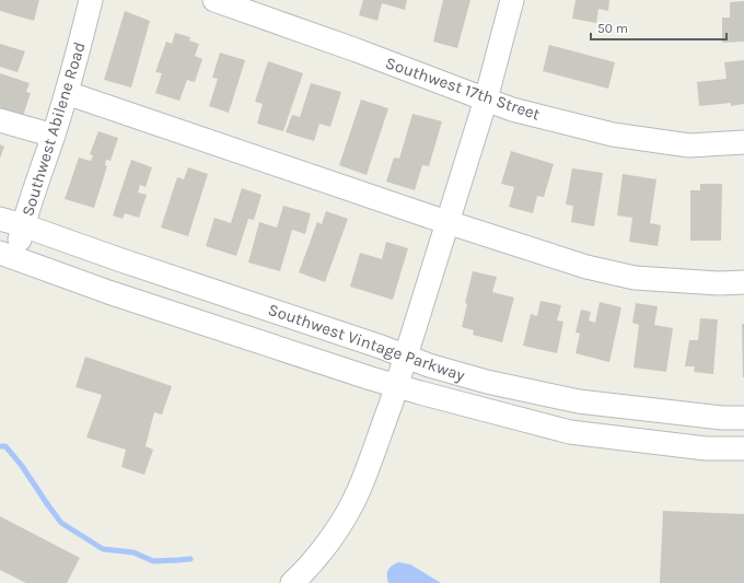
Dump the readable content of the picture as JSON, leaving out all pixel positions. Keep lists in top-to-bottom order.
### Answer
{
  "streets": {
    "street": ["Southwest 17th Street", "Southwest Abilene Road", "Southwest Vintage Parkway"]
  },
  "crossings": [
    ["Southwest Abilene Road", "Southwest Vintage Parkway"]
  ],
  "scale_bar": "50 m"
}
